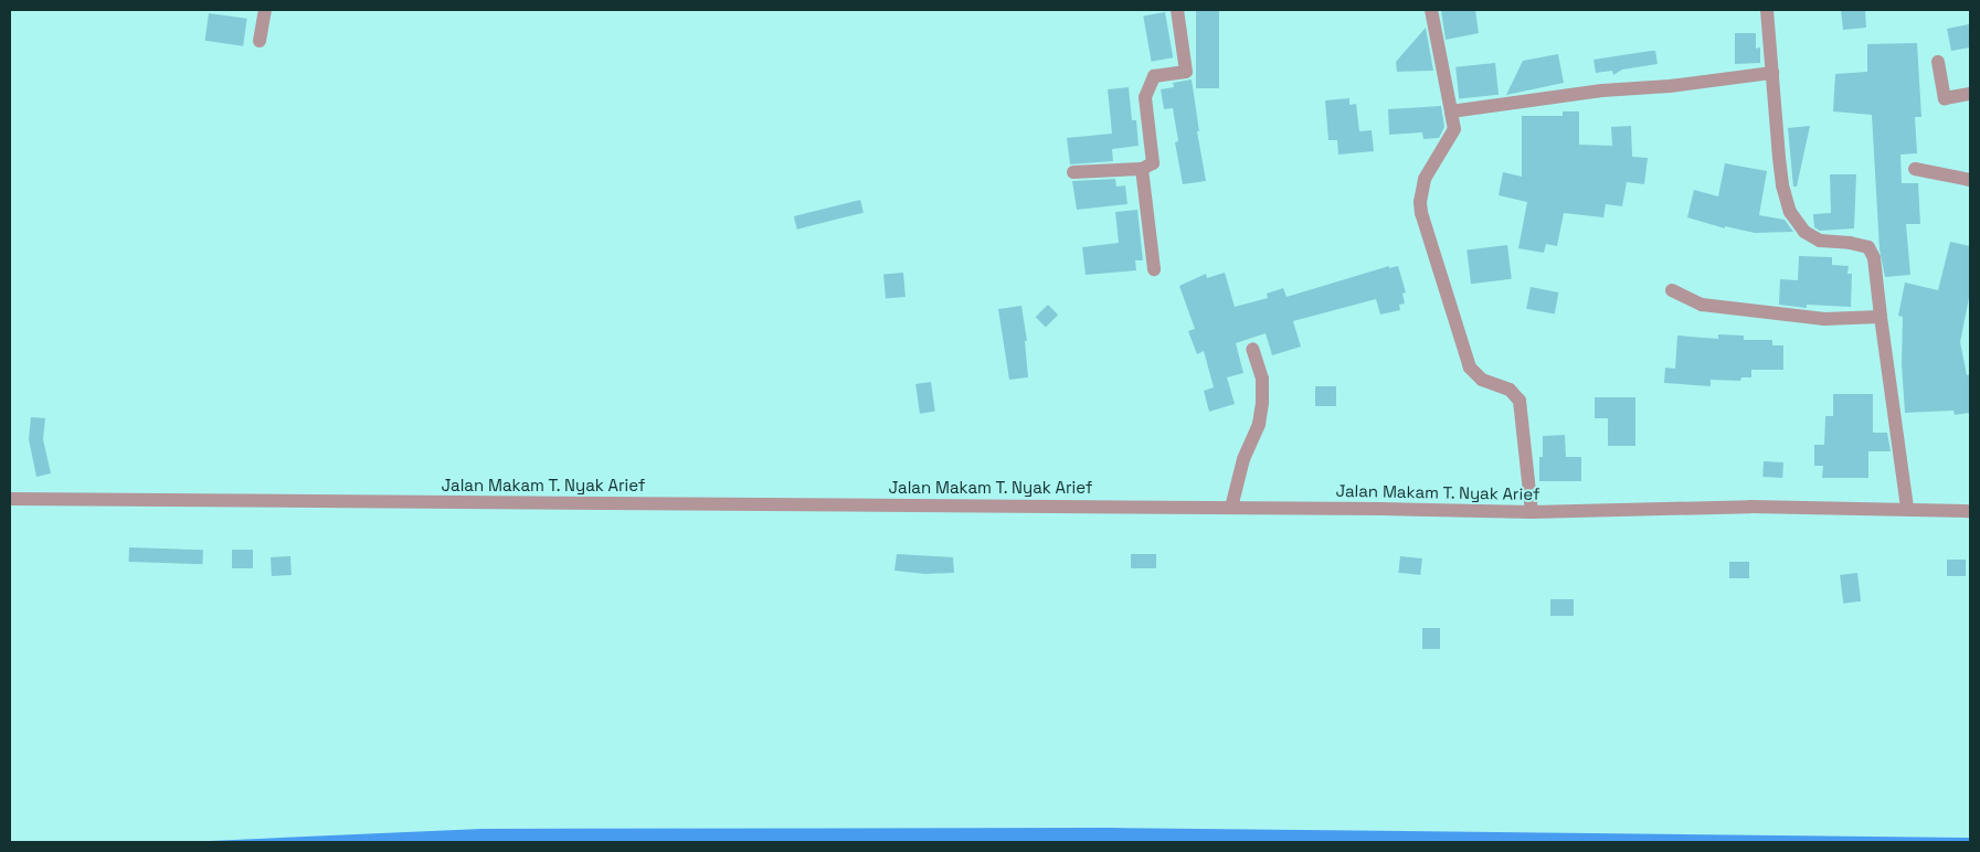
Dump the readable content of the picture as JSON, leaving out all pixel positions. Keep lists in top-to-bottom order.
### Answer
{
  "streets": {
    "street": ["Jalan Makam T. Nyak Arief"]
  }
}
